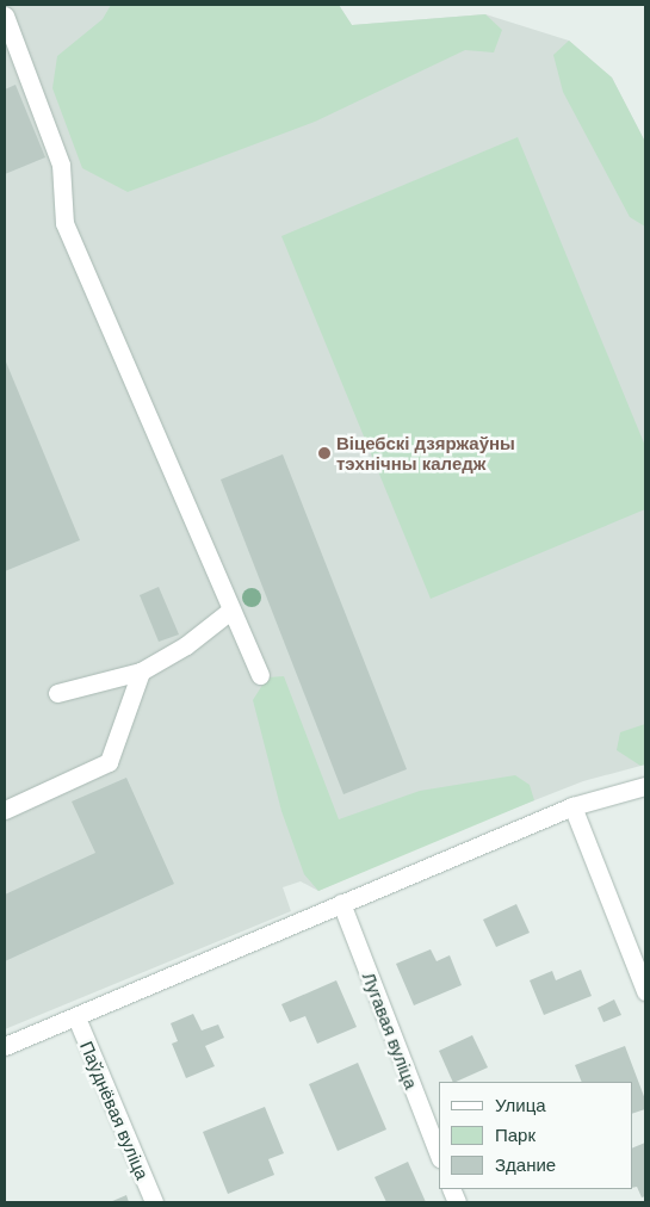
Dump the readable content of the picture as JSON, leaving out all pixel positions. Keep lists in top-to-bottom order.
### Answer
{
  "streets": {
    "street": ["Лугавая вуліца", "Паўднёвая вуліца"]
  },
  "places": ["Віцебскі дзяржаўны тэхнічны каледж"],
  "legend": ["Улица", "Парк", "Здание"]
}
